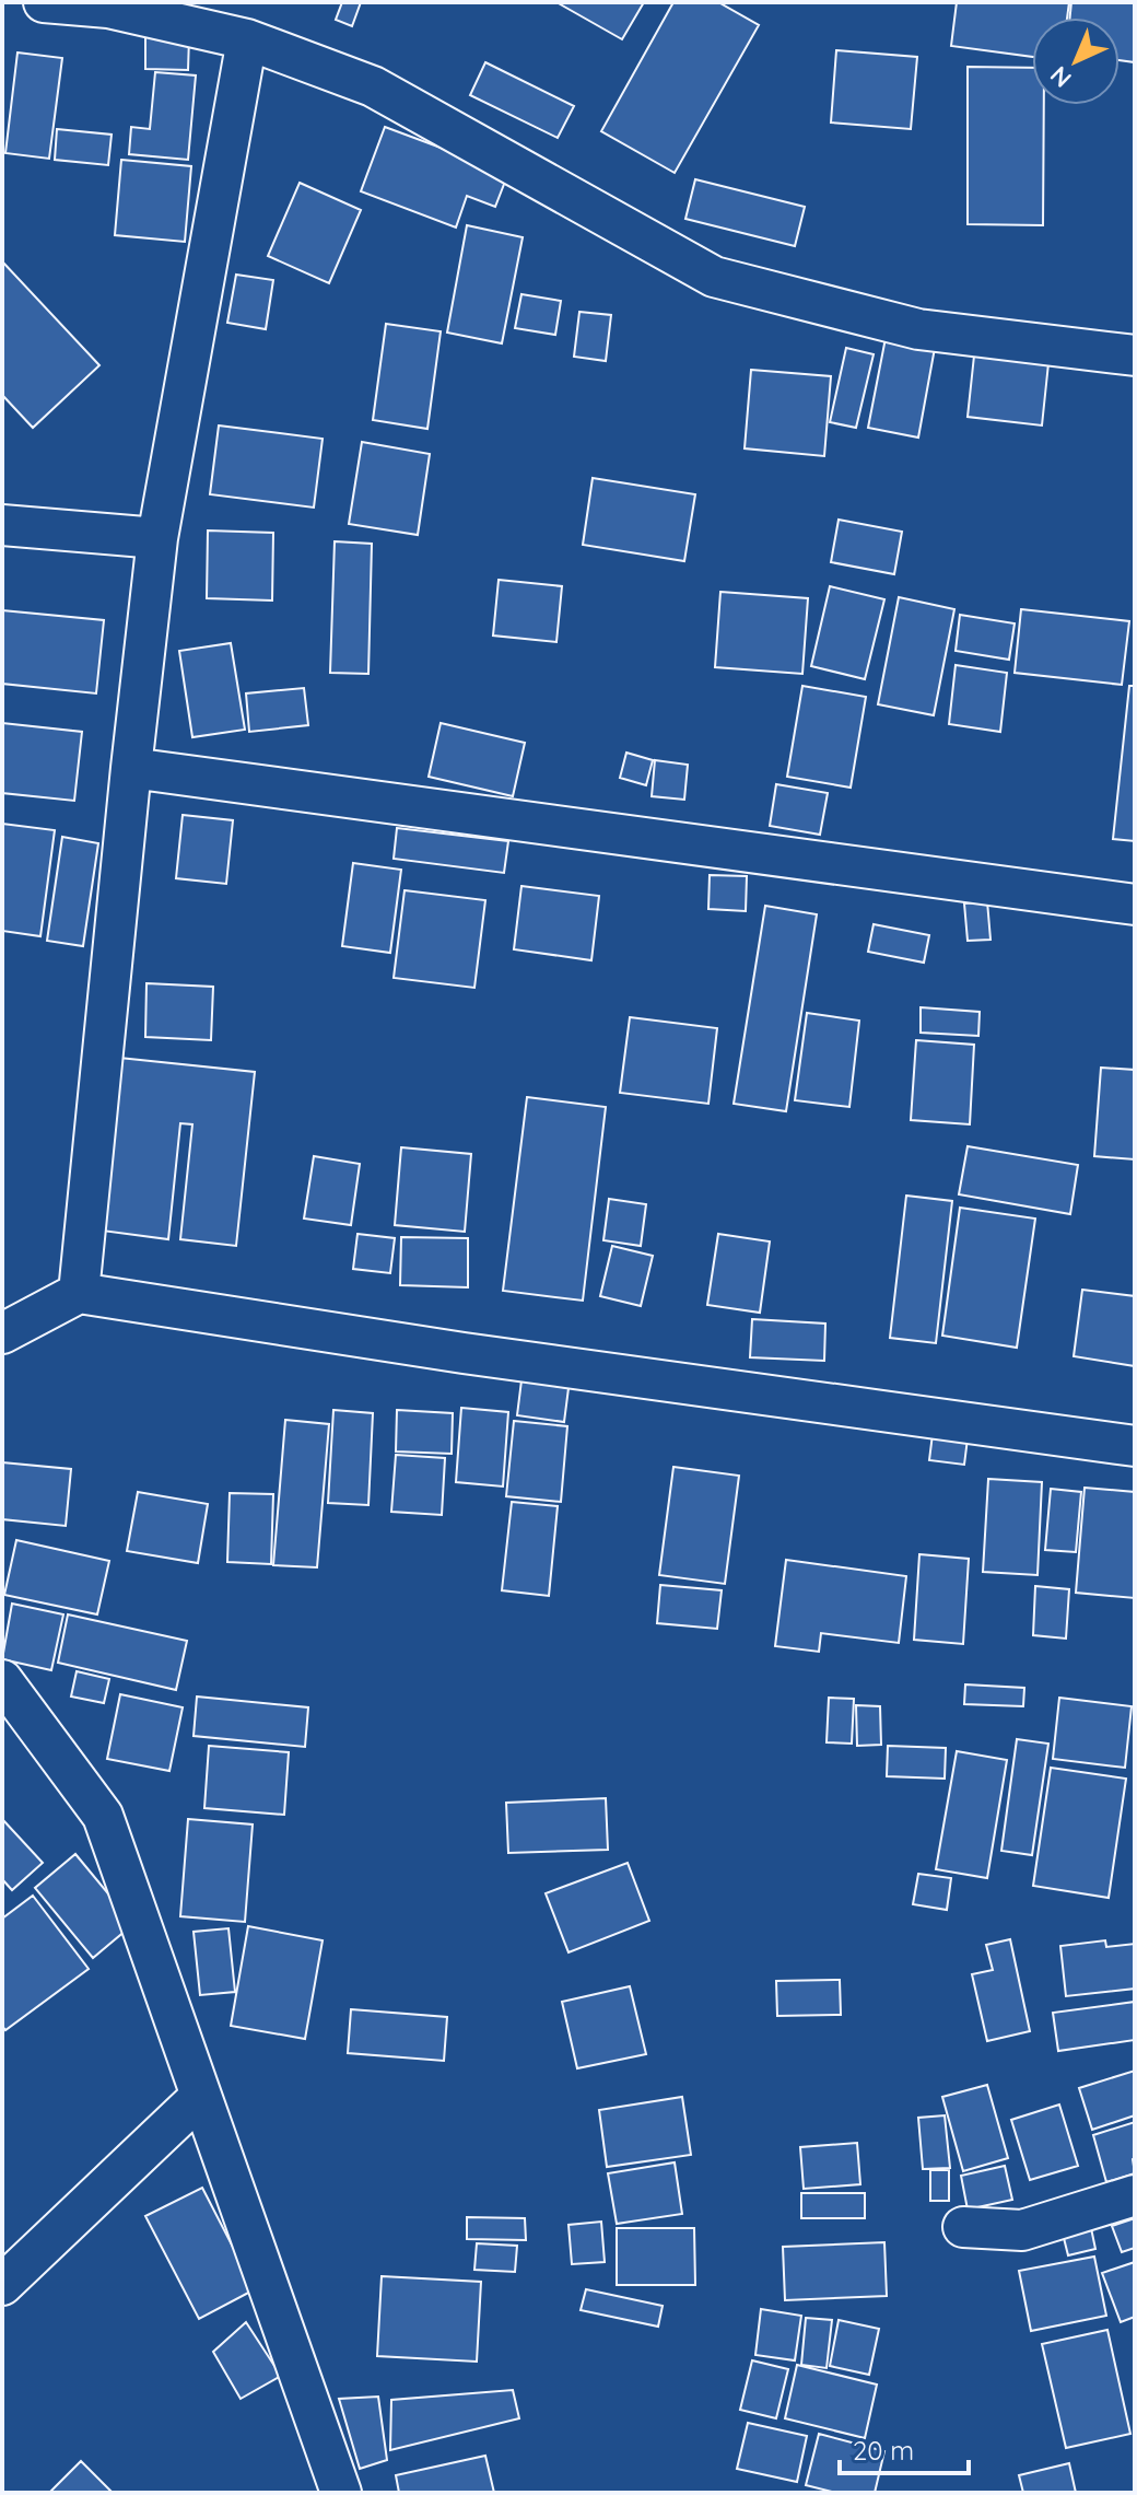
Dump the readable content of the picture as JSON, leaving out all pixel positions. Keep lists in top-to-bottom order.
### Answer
{
  "scale_bar": "20 m",
  "north": "bottom left"
}
